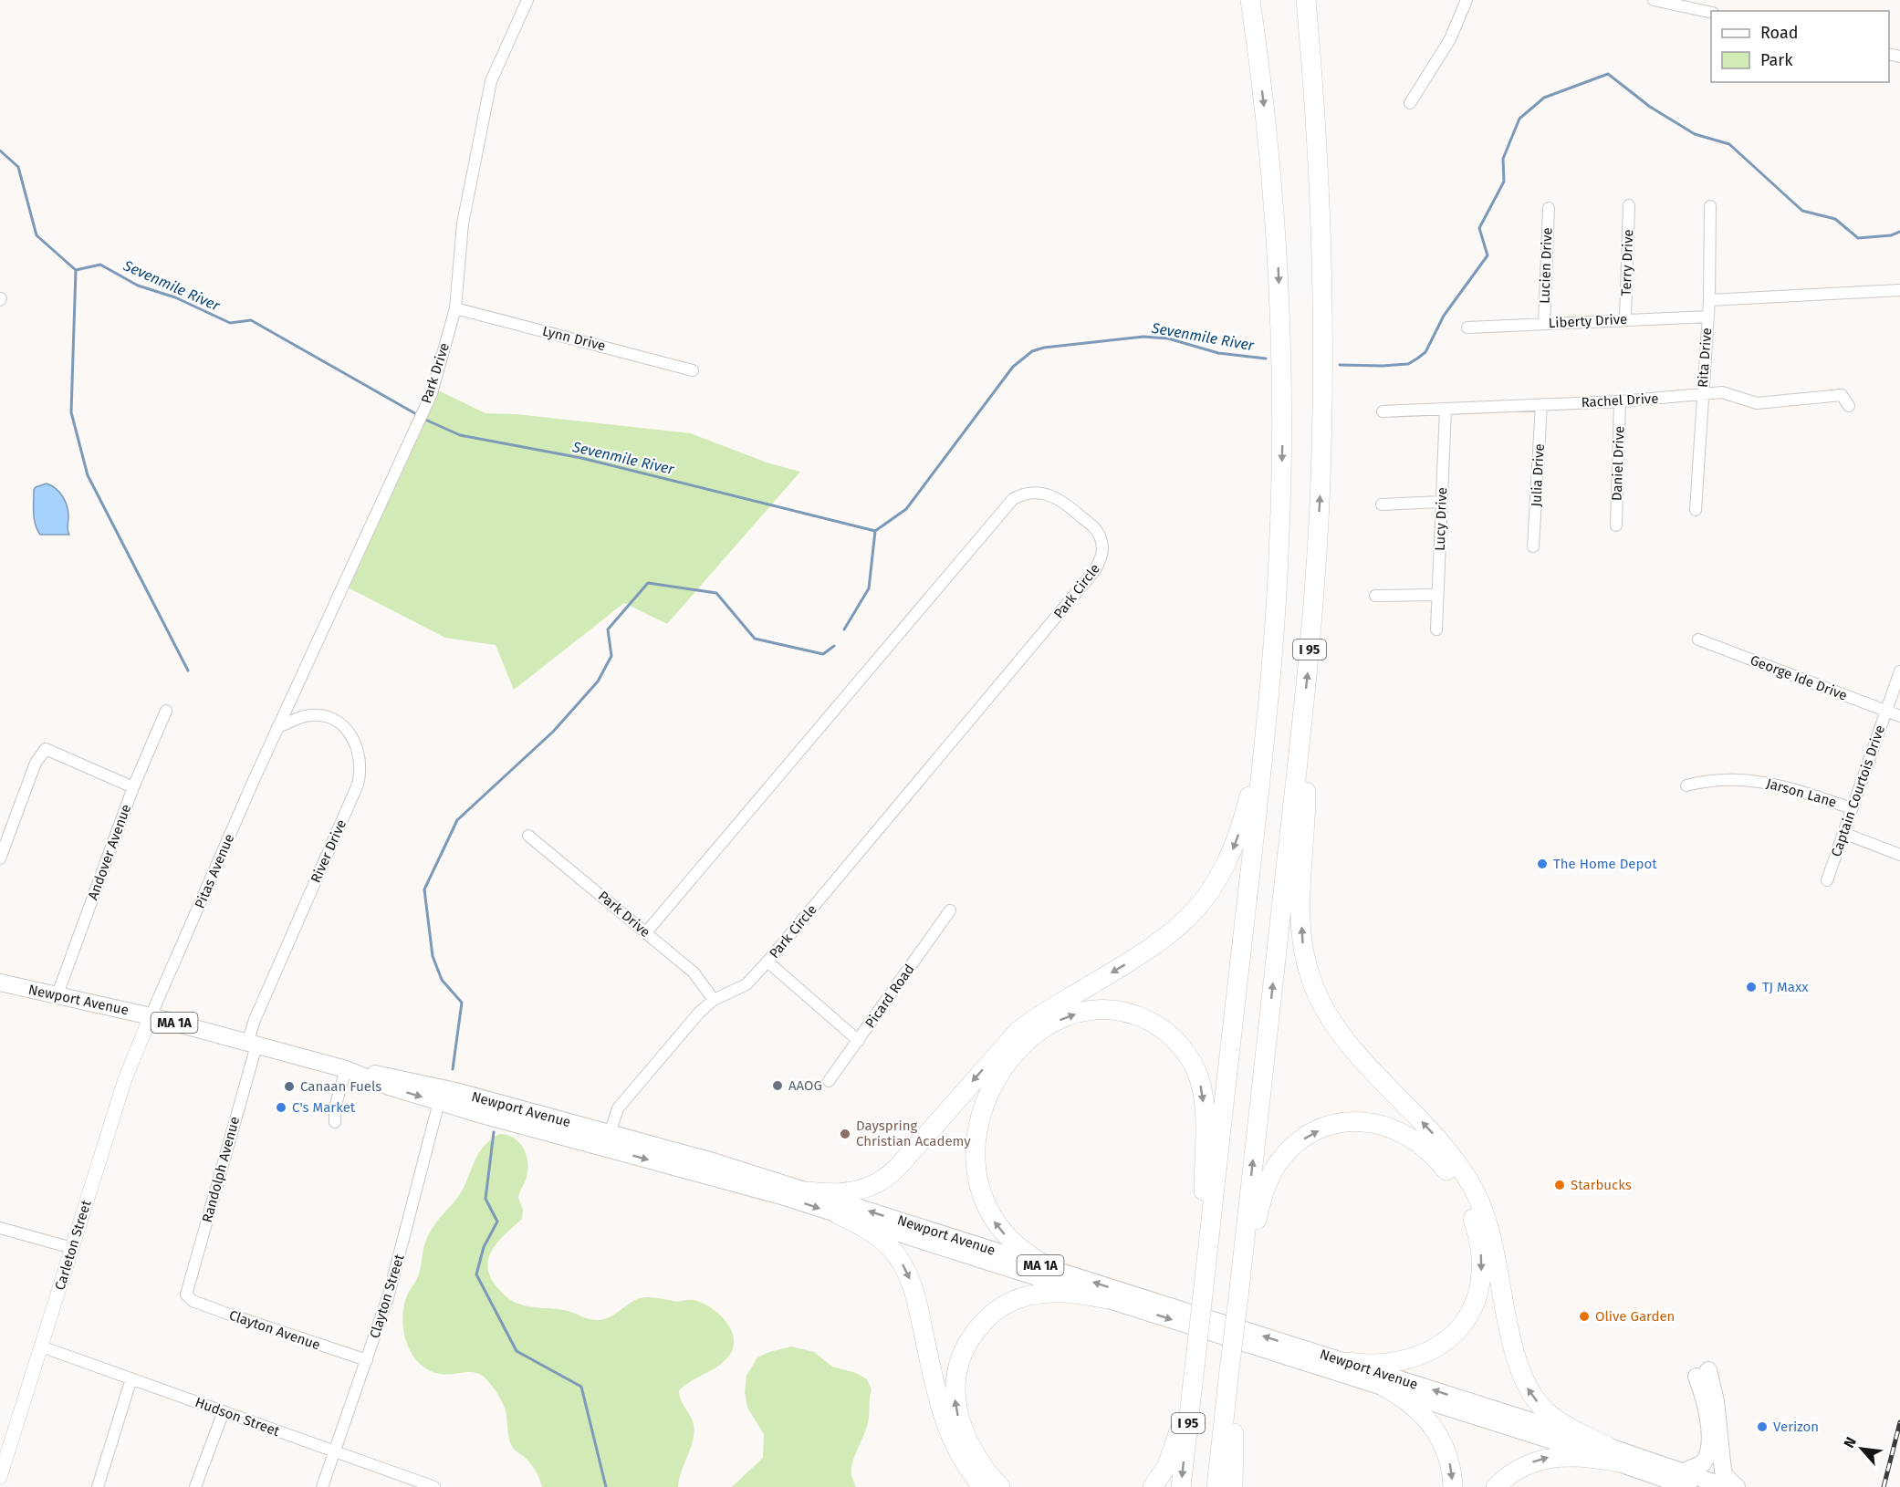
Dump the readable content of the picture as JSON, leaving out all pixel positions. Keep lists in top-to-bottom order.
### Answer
{
  "streets": {
    "highway": ["I 95"],
    "main road": ["Newport Avenue", "MA 1A"],
    "street": [
      "Terry Drive",
      "Lucien Drive",
      "Liberty Drive",
      "Lynn Drive",
      "Rita Drive",
      "Park Drive",
      "Rachel Drive",
      "Daniel Drive",
      "Julia Drive",
      "Lucy Drive",
      "Park Circle",
      "George Ide Drive",
      "Captain Courtois Drive",
      "Jarson Lane",
      "River Drive",
      "Andover Avenue",
      "Pitas Avenue",
      "Picard Road",
      "Randolph Avenue",
      "Carleton Street",
      "Clayton Street",
      "Clayton Avenue",
      "Hudson Street"
    ]
  },
  "crossings": [
    ["Terry Drive", "Liberty Drive"],
    ["Lucien Drive", "Liberty Drive"],
    ["Liberty Drive", "Rita Drive"],
    ["Lynn Drive", "Park Drive"],
    ["Rita Drive", "Rachel Drive"],
    ["Park Drive", "Park Circle"],
    ["Park Drive", "River Drive"],
    ["Park Drive", "Pitas Avenue"],
    ["Rachel Drive", "Daniel Drive"],
    ["Rachel Drive", "Julia Drive"],
    ["Rachel Drive", "Lucy Drive"],
    ["Park Circle", "Newport Avenue"],
    ["George Ide Drive", "Captain Courtois Drive"],
    ["Captain Courtois Drive", "Jarson Lane"],
    ["River Drive", "Pitas Avenue"],
    ["River Drive", "Newport Avenue"],
    ["River Drive", "Randolph Avenue"],
    ["Andover Avenue", "Newport Avenue"],
    ["Pitas Avenue", "Newport Avenue"],
    ["Pitas Avenue", "Carleton Street"],
    ["Newport Avenue", "Randolph Avenue"],
    ["Newport Avenue", "Carleton Street"],
    ["Newport Avenue", "Clayton Street"],
    ["Randolph Avenue", "Clayton Avenue"],
    ["Carleton Street", "Hudson Street"],
    ["Clayton Street", "Clayton Avenue"],
    ["Clayton Street", "Hudson Street"]
  ],
  "water": ["Sevenmile River"],
  "places": [
    "The Home Depot",
    "TJ Maxx",
    "AAOG",
    "Canaan Fuels",
    "C's Market",
    "Dayspring Christian Academy",
    "Starbucks",
    "Olive Garden",
    "Verizon"
  ],
  "legend": ["Road", "Park"],
  "north": "top left"
}
